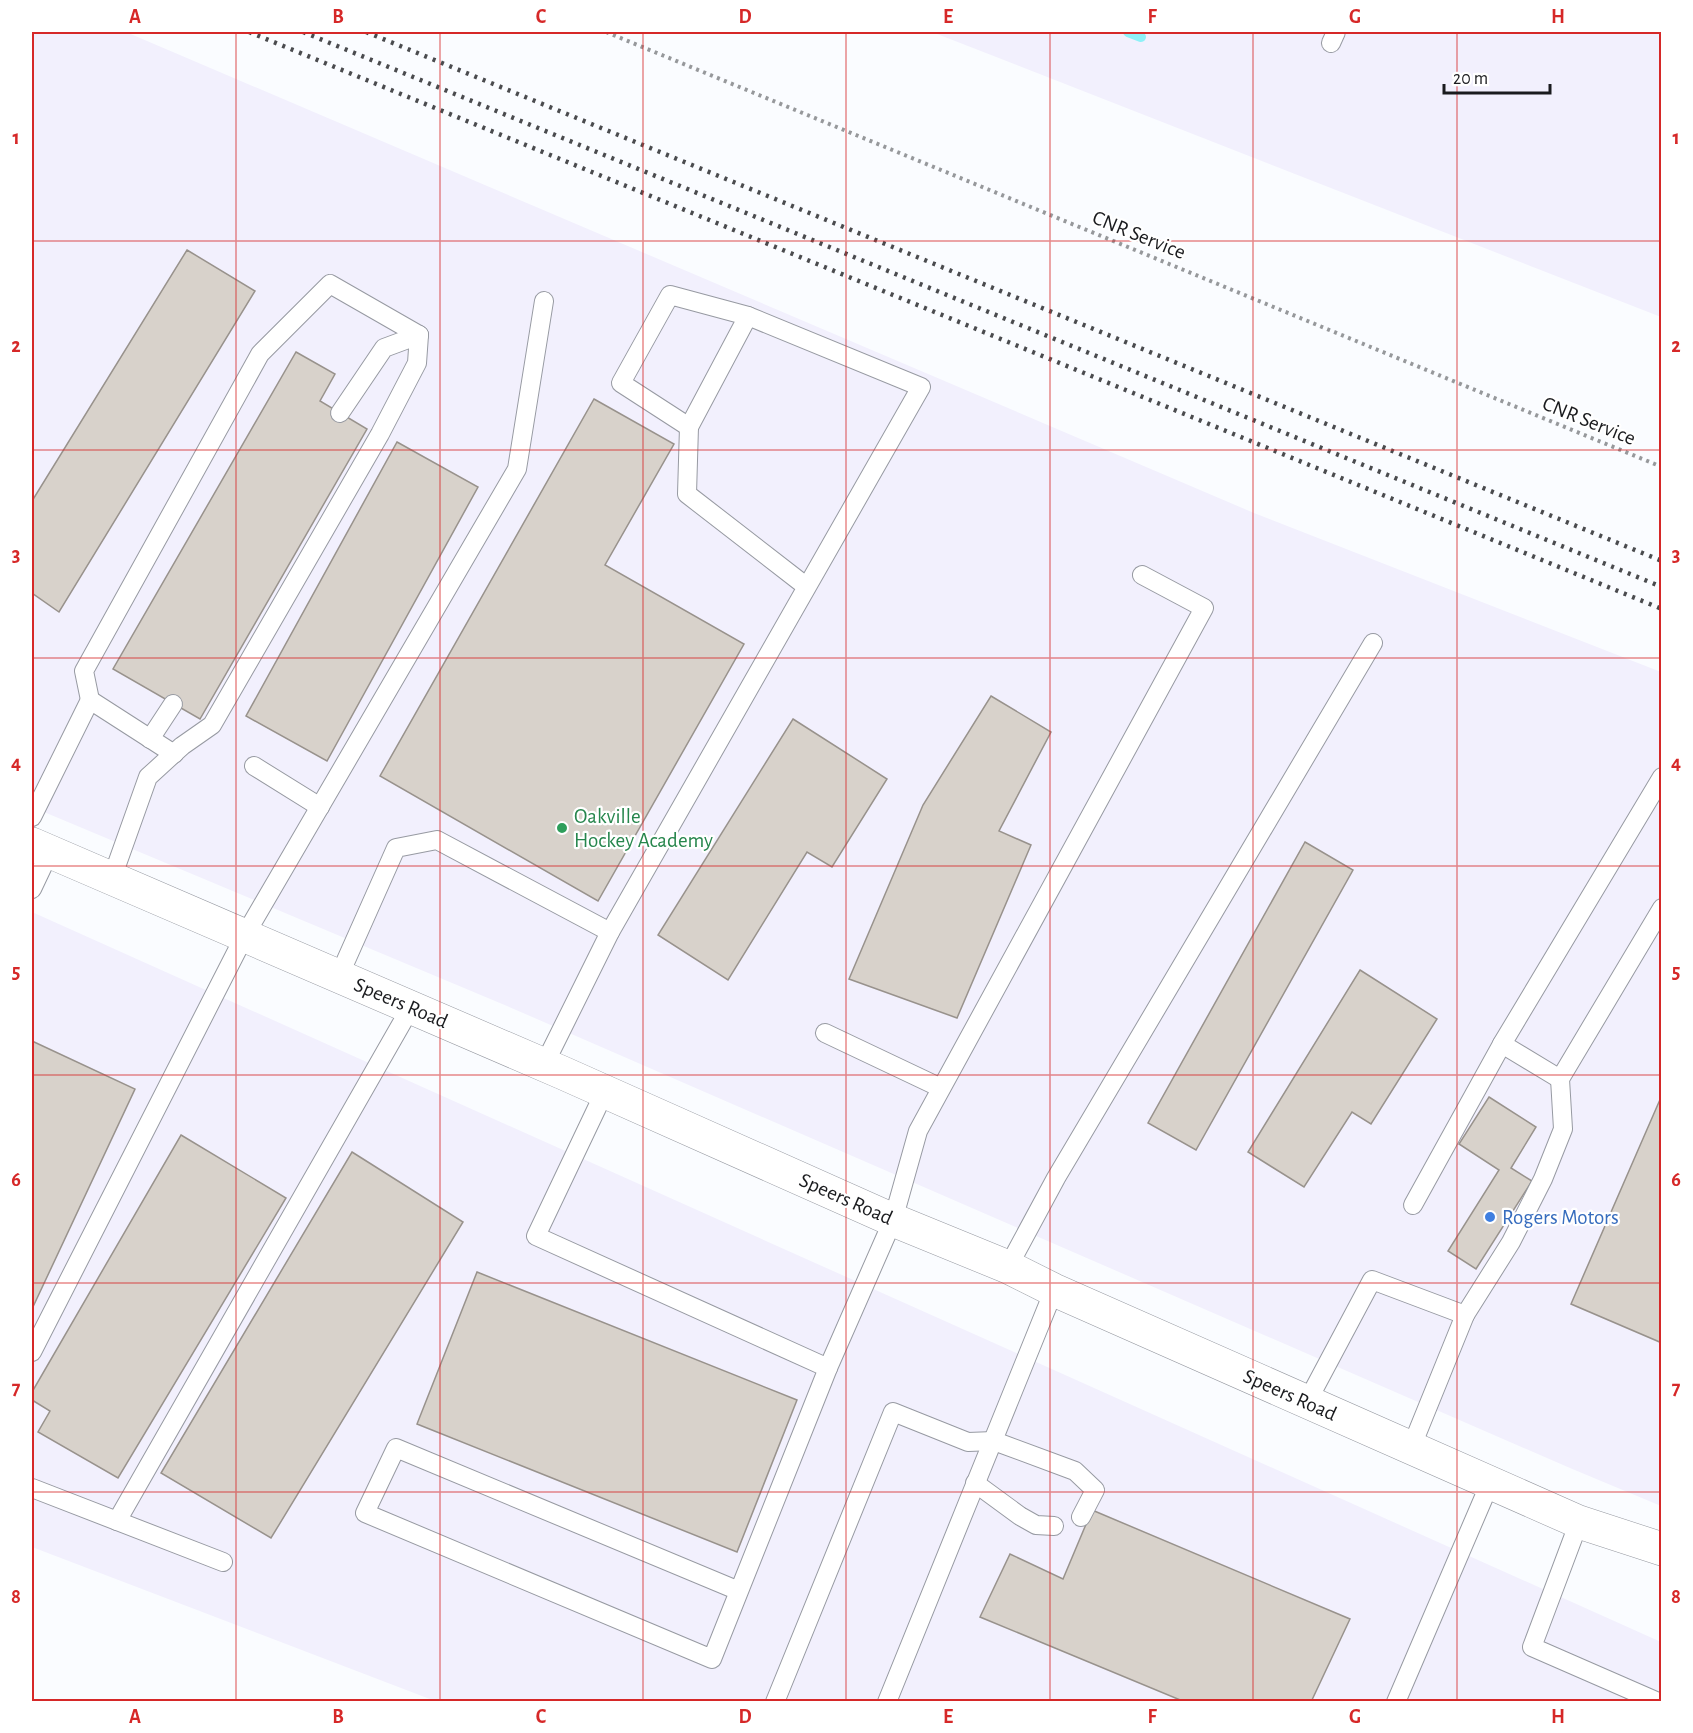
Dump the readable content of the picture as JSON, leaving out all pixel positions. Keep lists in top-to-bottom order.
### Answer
{
  "streets": {
    "main road": ["Speers Road"],
    "path": ["CNR Service"]
  },
  "places": ["Oakville Hockey Academy", "Rogers Motors"],
  "scale_bar": "20 m",
  "grid": {
    "columns": [
      "A",
      "B",
      "C",
      "D",
      "E",
      "F",
      "G",
      "H"
    ],
    "rows": [
      "1",
      "2",
      "3",
      "4",
      "5",
      "6",
      "7",
      "8"
    ]
  }
}
